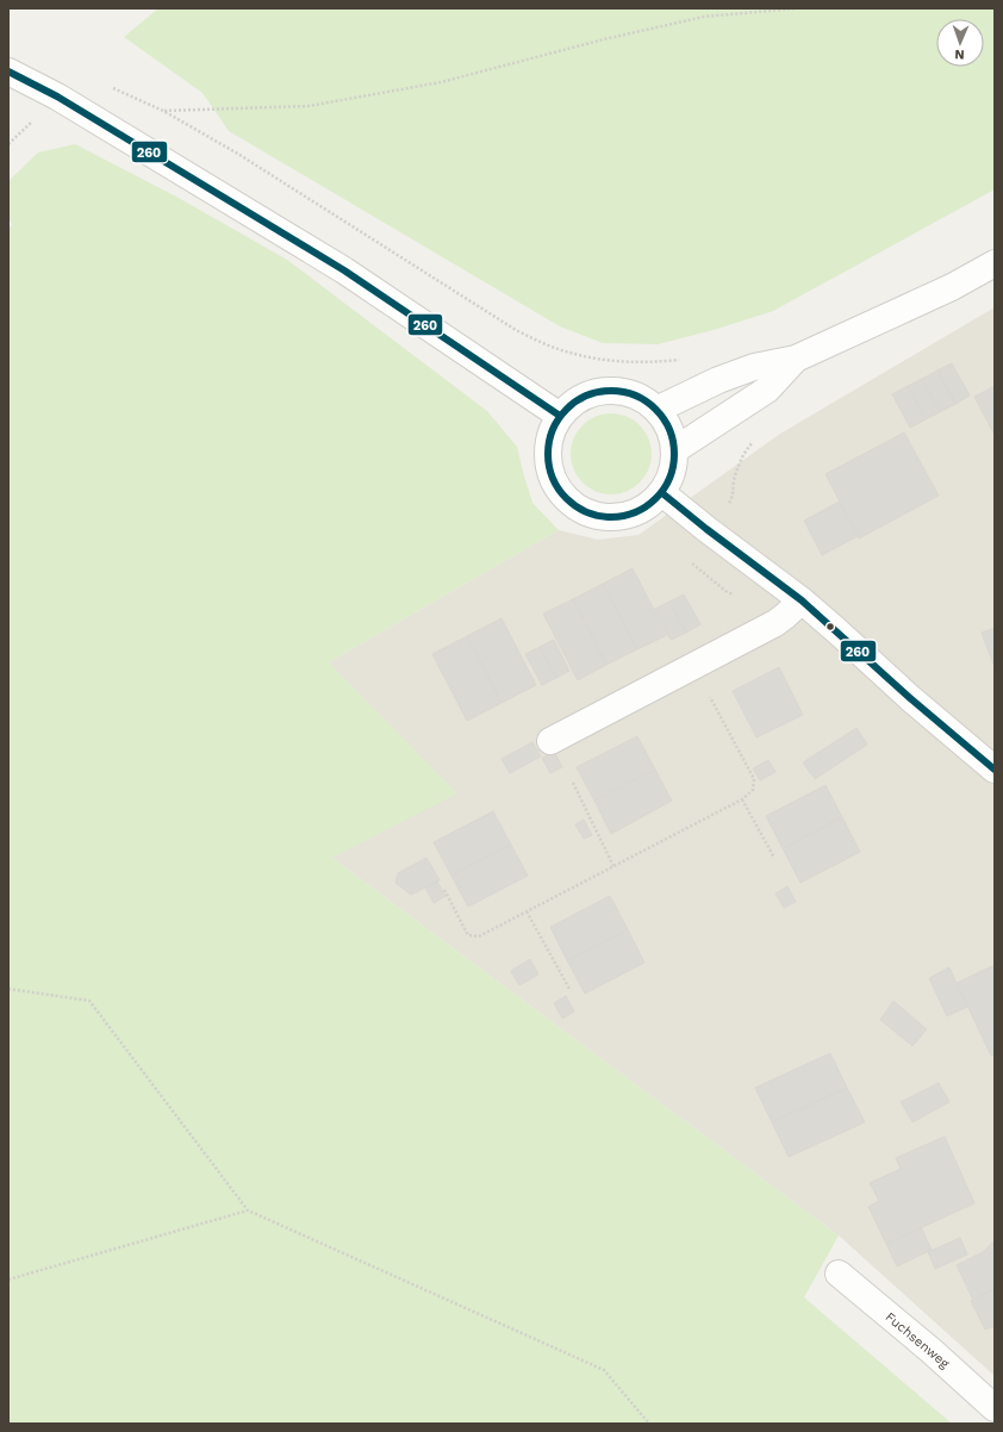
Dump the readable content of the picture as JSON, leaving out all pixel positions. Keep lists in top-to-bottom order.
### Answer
{
  "streets": {
    "street": ["Fuchsenweg"]
  },
  "lines": ["transit line 260"],
  "north": "bottom"
}
